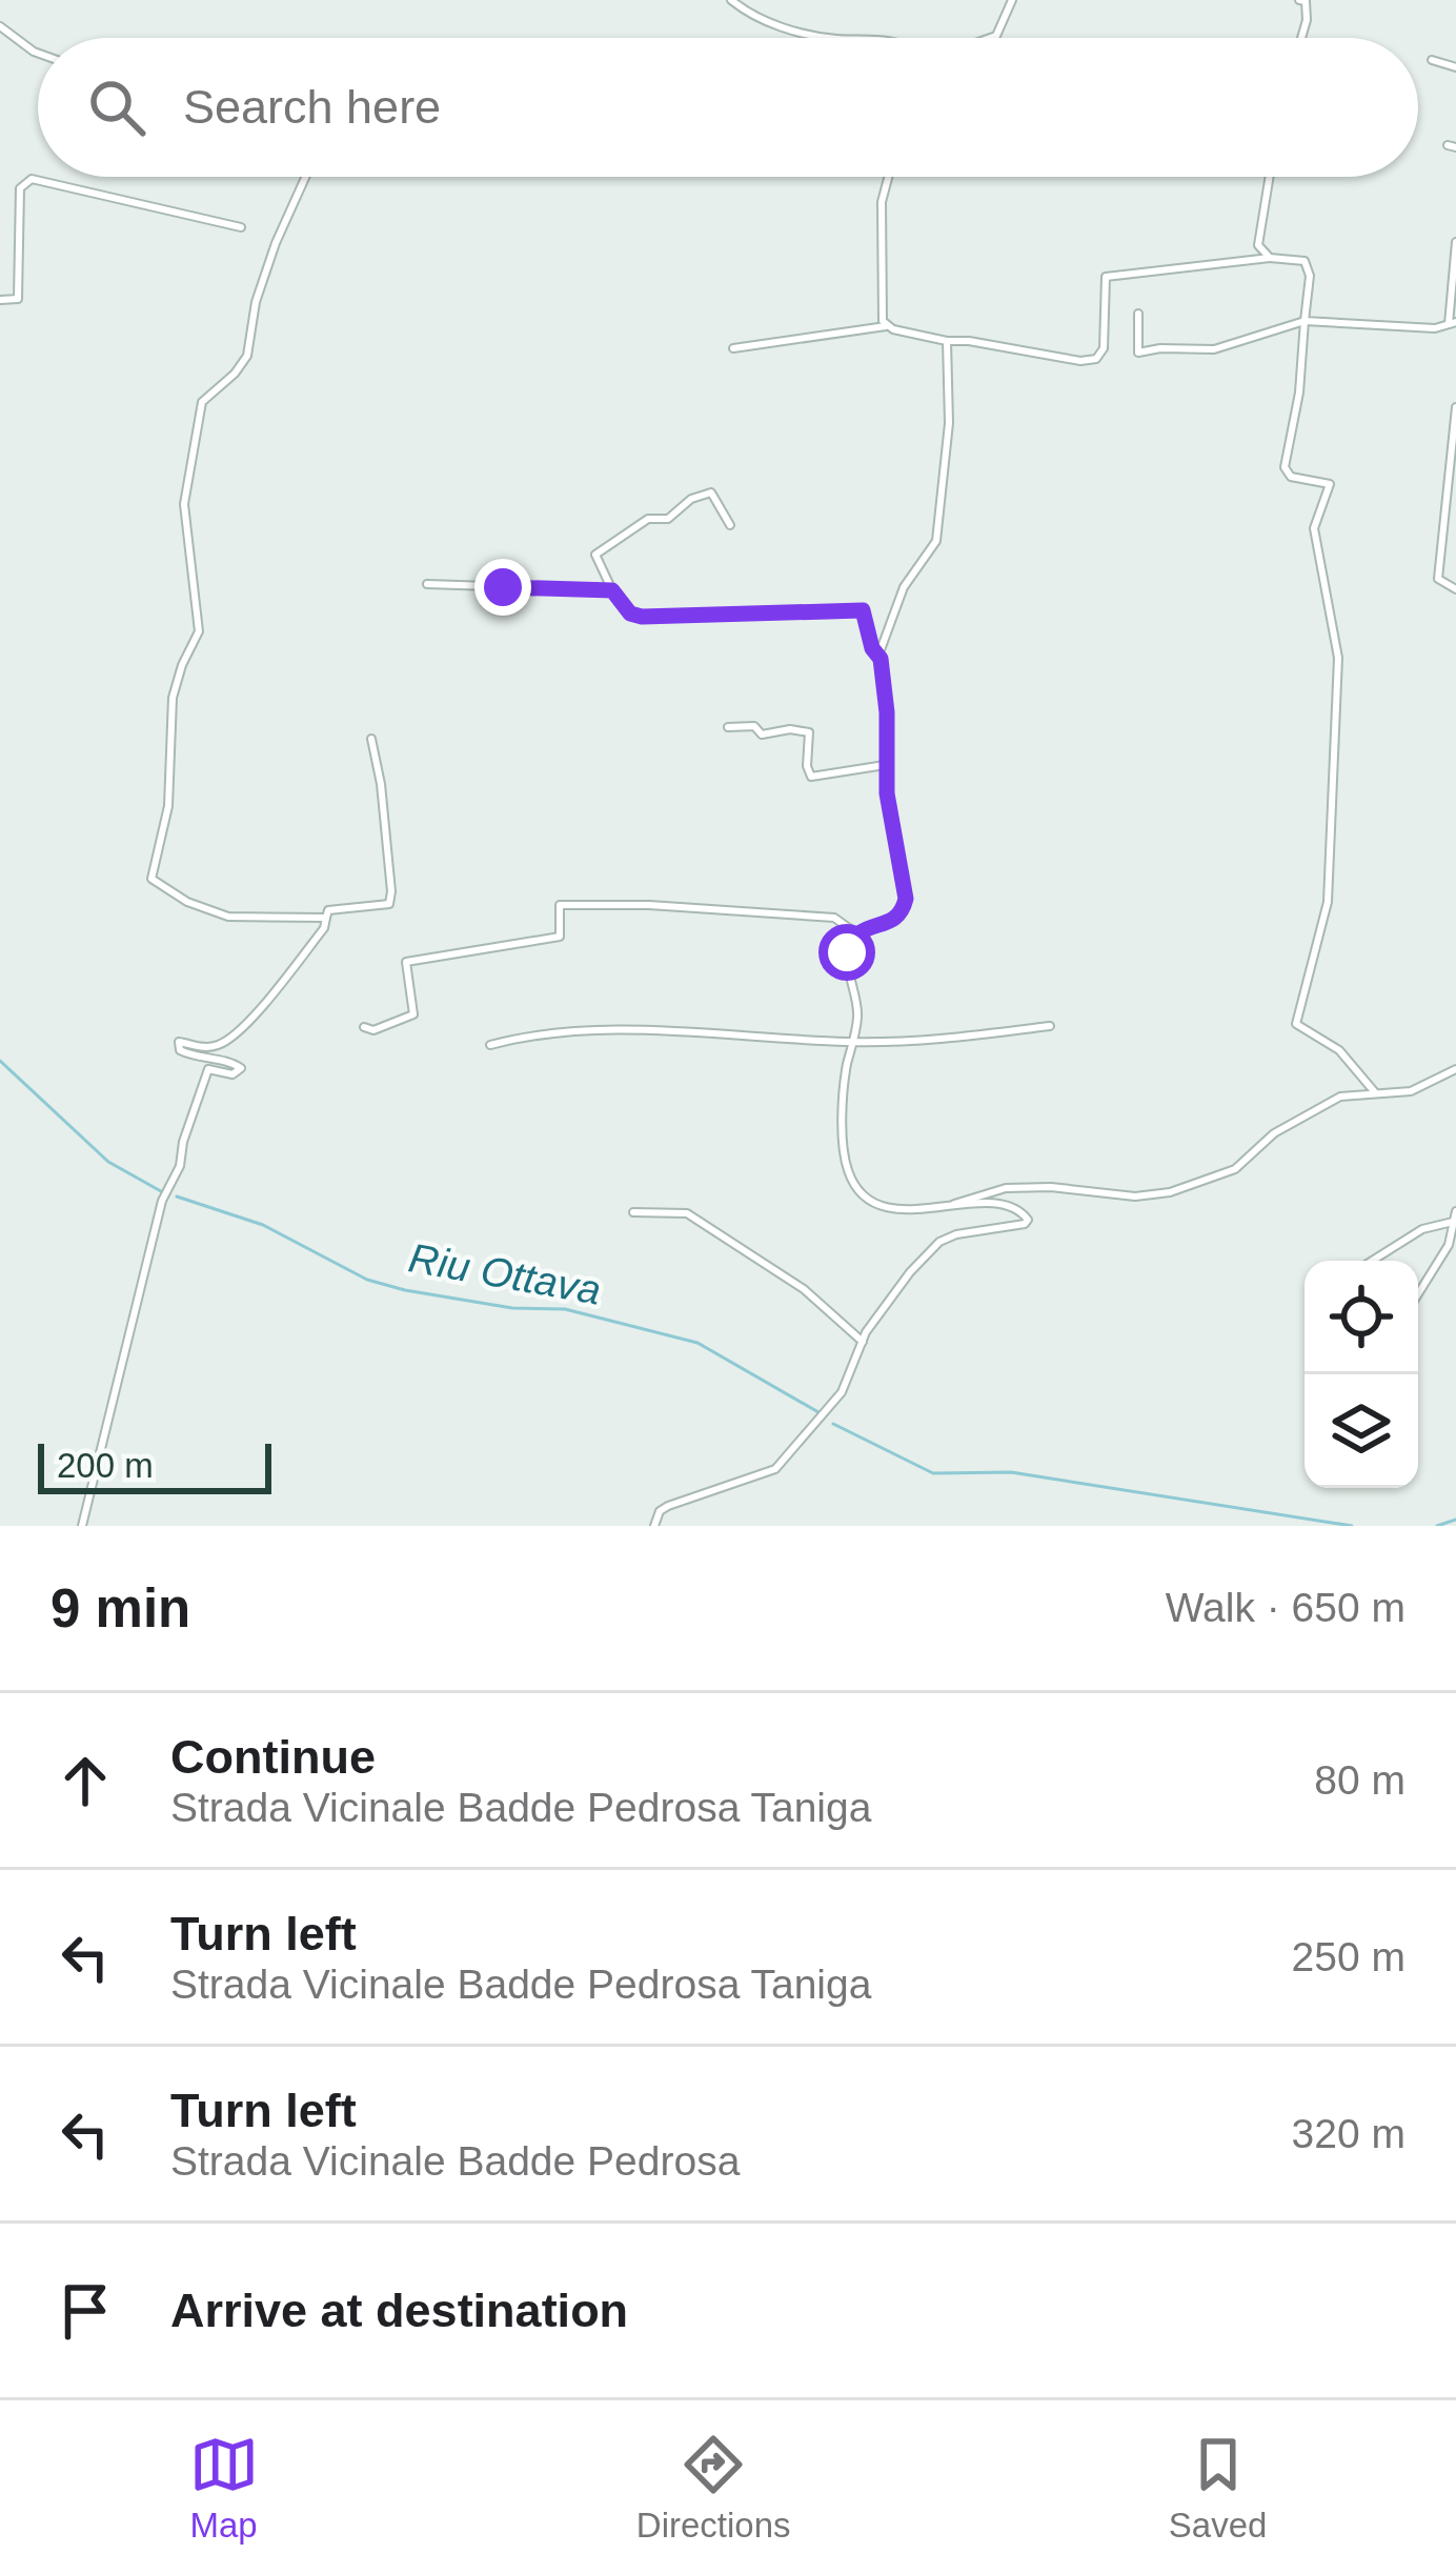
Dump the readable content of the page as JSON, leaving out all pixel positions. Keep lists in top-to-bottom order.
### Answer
{
  "water": ["Riu Ottava"],
  "scale_bar": "200 m",
  "page": {
    "search": "Search here",
    "scale": "200 m",
    "heading": ["9 min", "Walk · 650 m"],
    "list": [
      ["Continue", "Strada Vicinale Badde Pedrosa Taniga", "80 m"],
      ["Turn left", "Strada Vicinale Badde Pedrosa Taniga", "250 m"],
      ["Turn left", "Strada Vicinale Badde Pedrosa", "320 m"],
      "Arrive at destination"
    ],
    "nav": ["Map", "Directions", "Saved"]
  }
}
